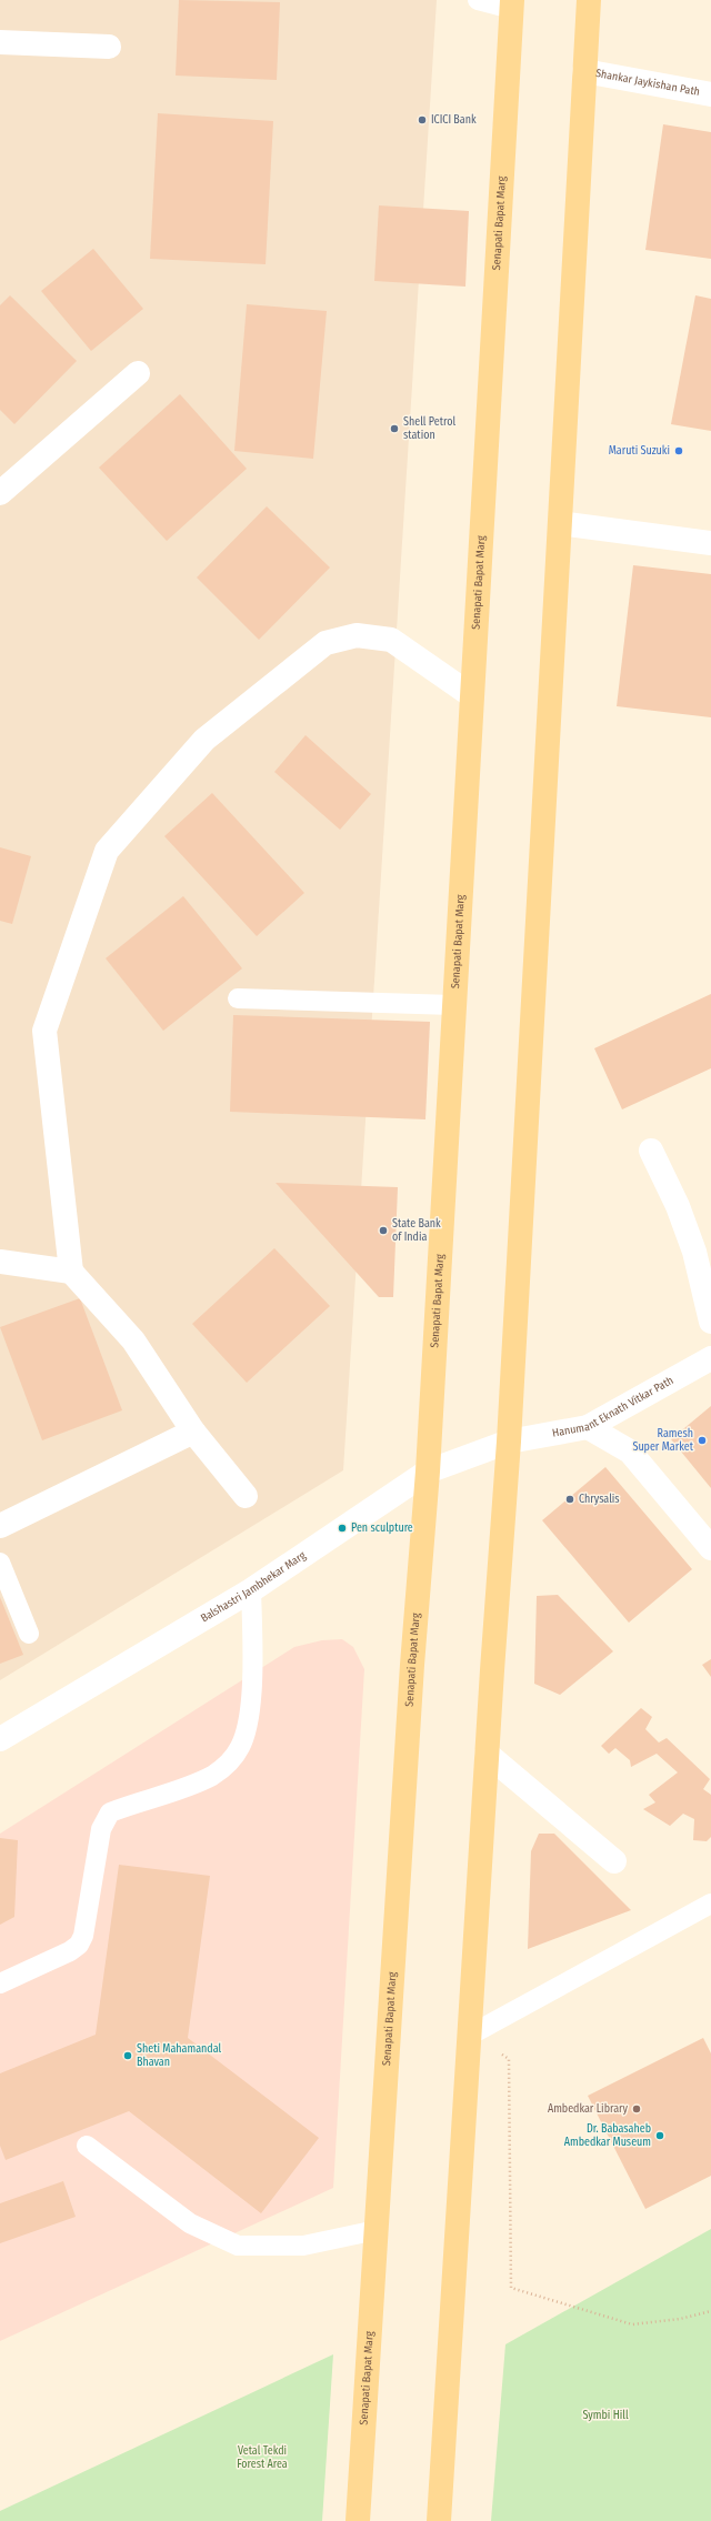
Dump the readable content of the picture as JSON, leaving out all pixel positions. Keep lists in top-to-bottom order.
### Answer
{
  "streets": {
    "main road": ["Senapati Bapat Marg"],
    "street": ["Shankar Jaykishan Path", "Hanumant Eknath Vitkar Path", "Balshastri Jambhekar Marg"]
  },
  "crossings": [
    ["Senapati Bapat Marg", "Balshastri Jambhekar Marg"],
    ["Hanumant Eknath Vitkar Path", "Balshastri Jambhekar Marg"]
  ],
  "parks": ["Symbi Hill", "Vetal Tekdi Forest Area"],
  "places": [
    "ICICI Bank",
    "Shell Petrol station",
    "Maruti Suzuki",
    "State Bank of India",
    "Ramesh Super Market",
    "Chrysalis",
    "Pen sculpture",
    "Sheti Mahamandal Bhavan",
    "Ambedkar Library",
    "Dr. Babasaheb Ambedkar Museum"
  ]
}
